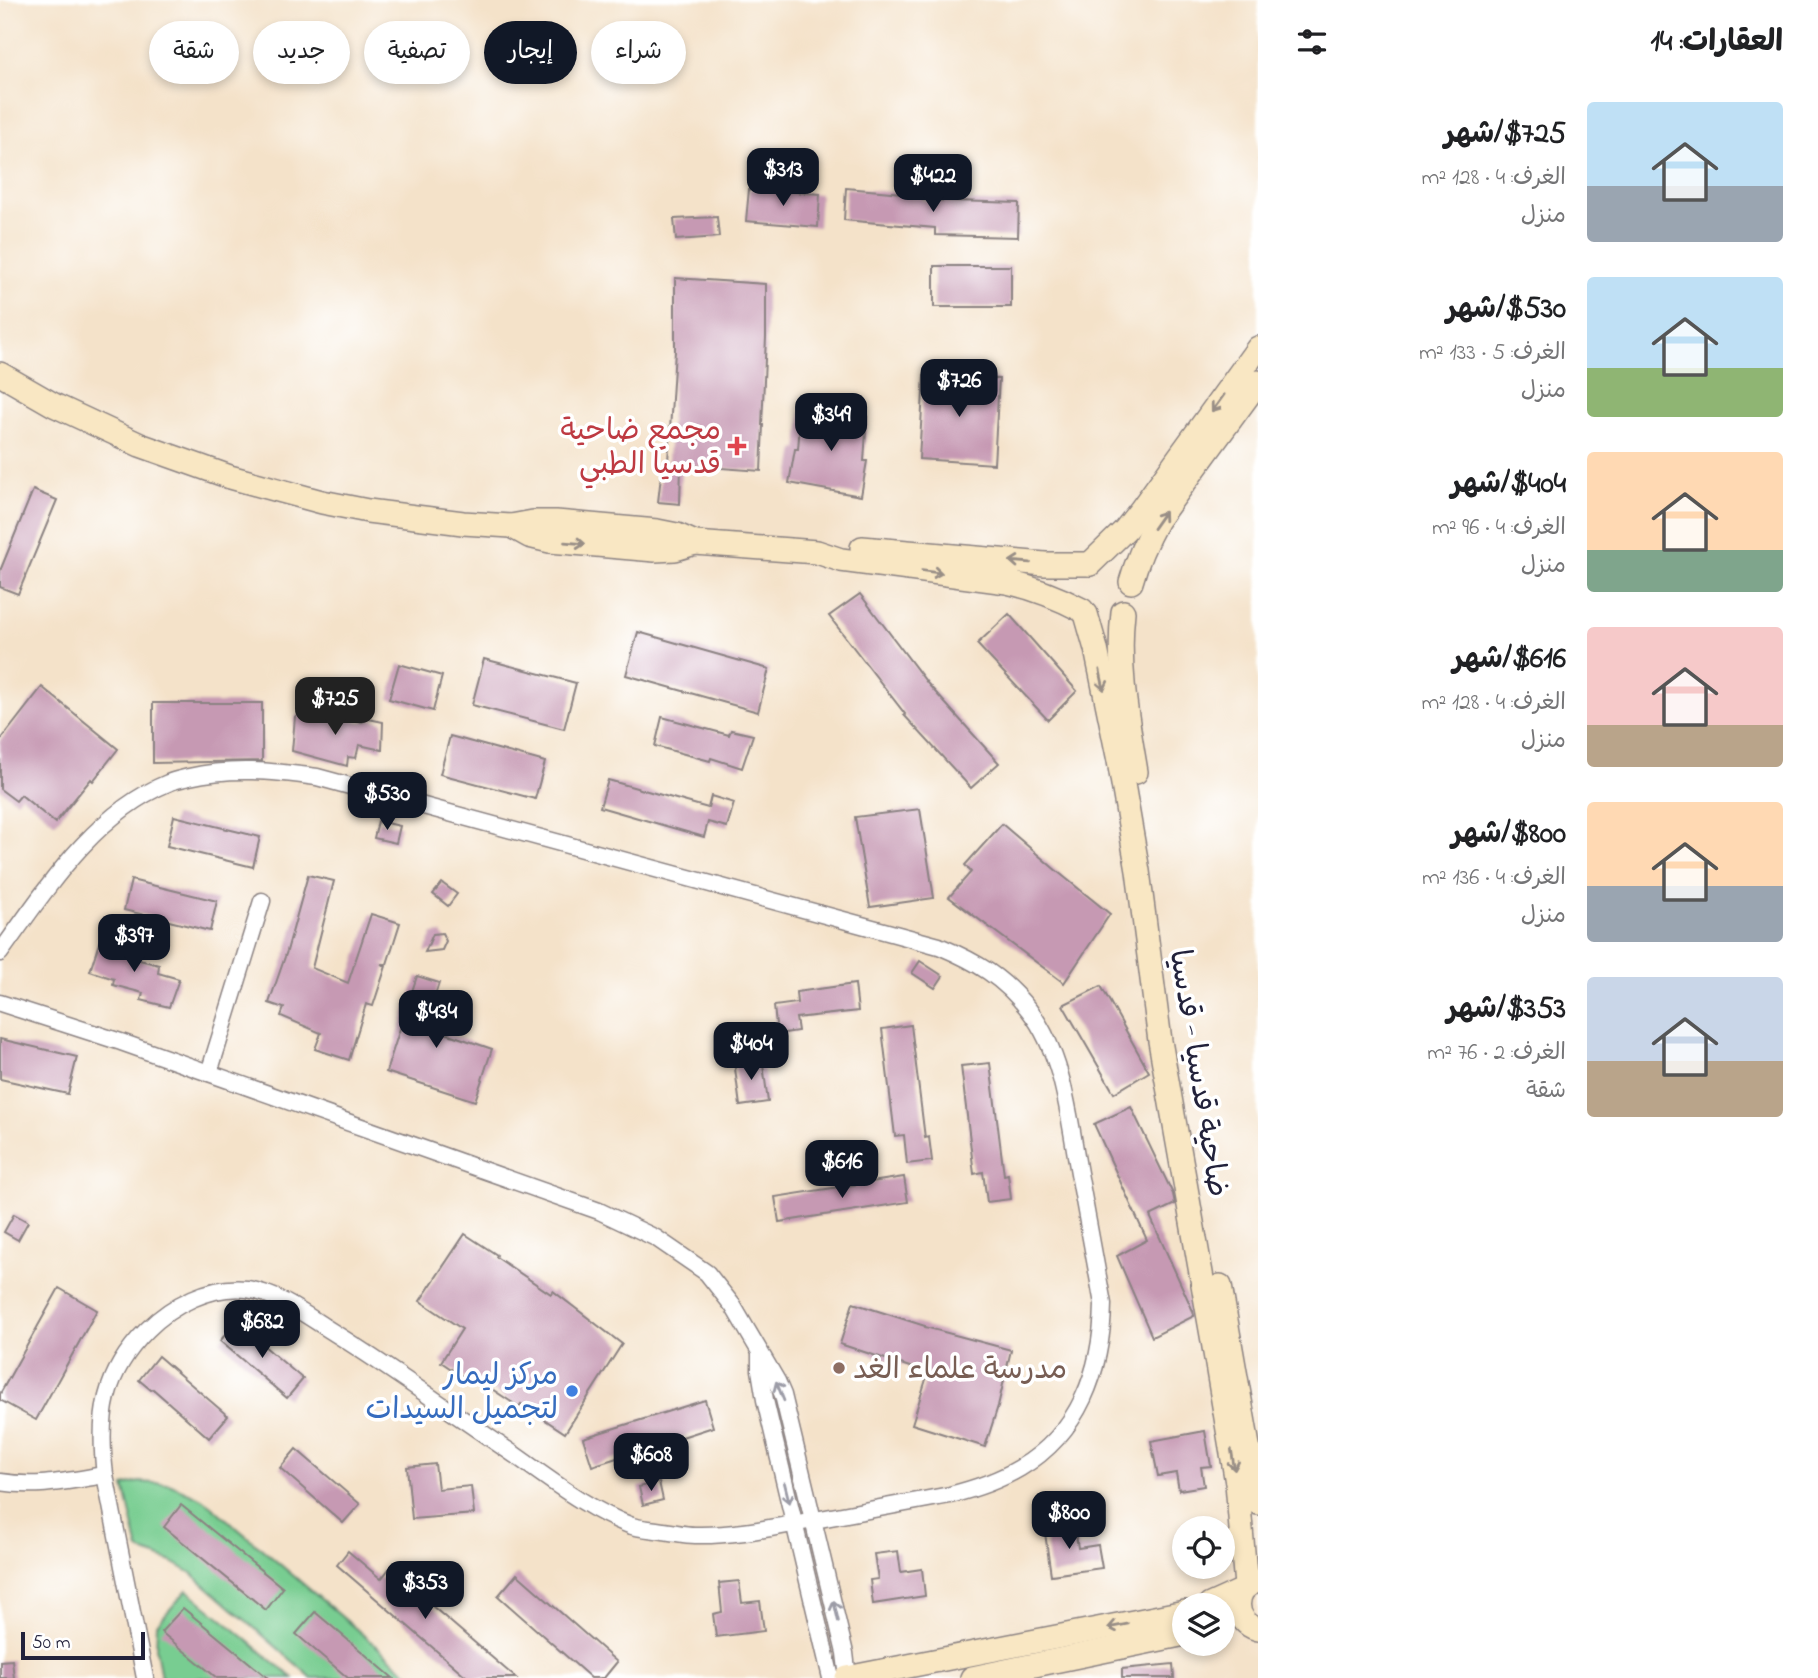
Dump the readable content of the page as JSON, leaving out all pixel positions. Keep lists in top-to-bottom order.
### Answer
{
  "streets": {
    "main road": ["ضاحية قدسيا - قدسيا"]
  },
  "places": {
    "health": ["مجمع ضاحية قدسيا الطبي"],
    "other": ["مدرسة علماء الغد", "مركز ليمار لتجميل السيدات"]
  },
  "scale_bar": "50 m",
  "page": {
    "heading": "العقارات: 14",
    "chip": [
      "شراء",
      "إيجار",
      "تصفية",
      "جديد",
      "شقة"
    ],
    "list": [
      {
        "name": "$725/شهر",
        "note": "الغرف: 4 · 128 m² · منزل"
      },
      {
        "name": "$530/شهر",
        "note": "الغرف: 5 · 133 m² · منزل"
      },
      {
        "name": "$404/شهر",
        "note": "الغرف: 4 · 96 m² · منزل"
      },
      {
        "name": "$616/شهر",
        "note": "الغرف: 4 · 128 m² · منزل"
      },
      {
        "name": "$800/شهر",
        "note": "الغرف: 4 · 136 m² · منزل"
      },
      {
        "name": "$353/شهر",
        "note": "الغرف: 2 · 76 m² · شقة"
      }
    ],
    "price": [
      "$313",
      "$422",
      "$726",
      "$349",
      "$725",
      "$530",
      "$397",
      "$434",
      "$404",
      "$616",
      "$682",
      "$608",
      "$800",
      "$353"
    ],
    "scale": "50 m"
  }
}
